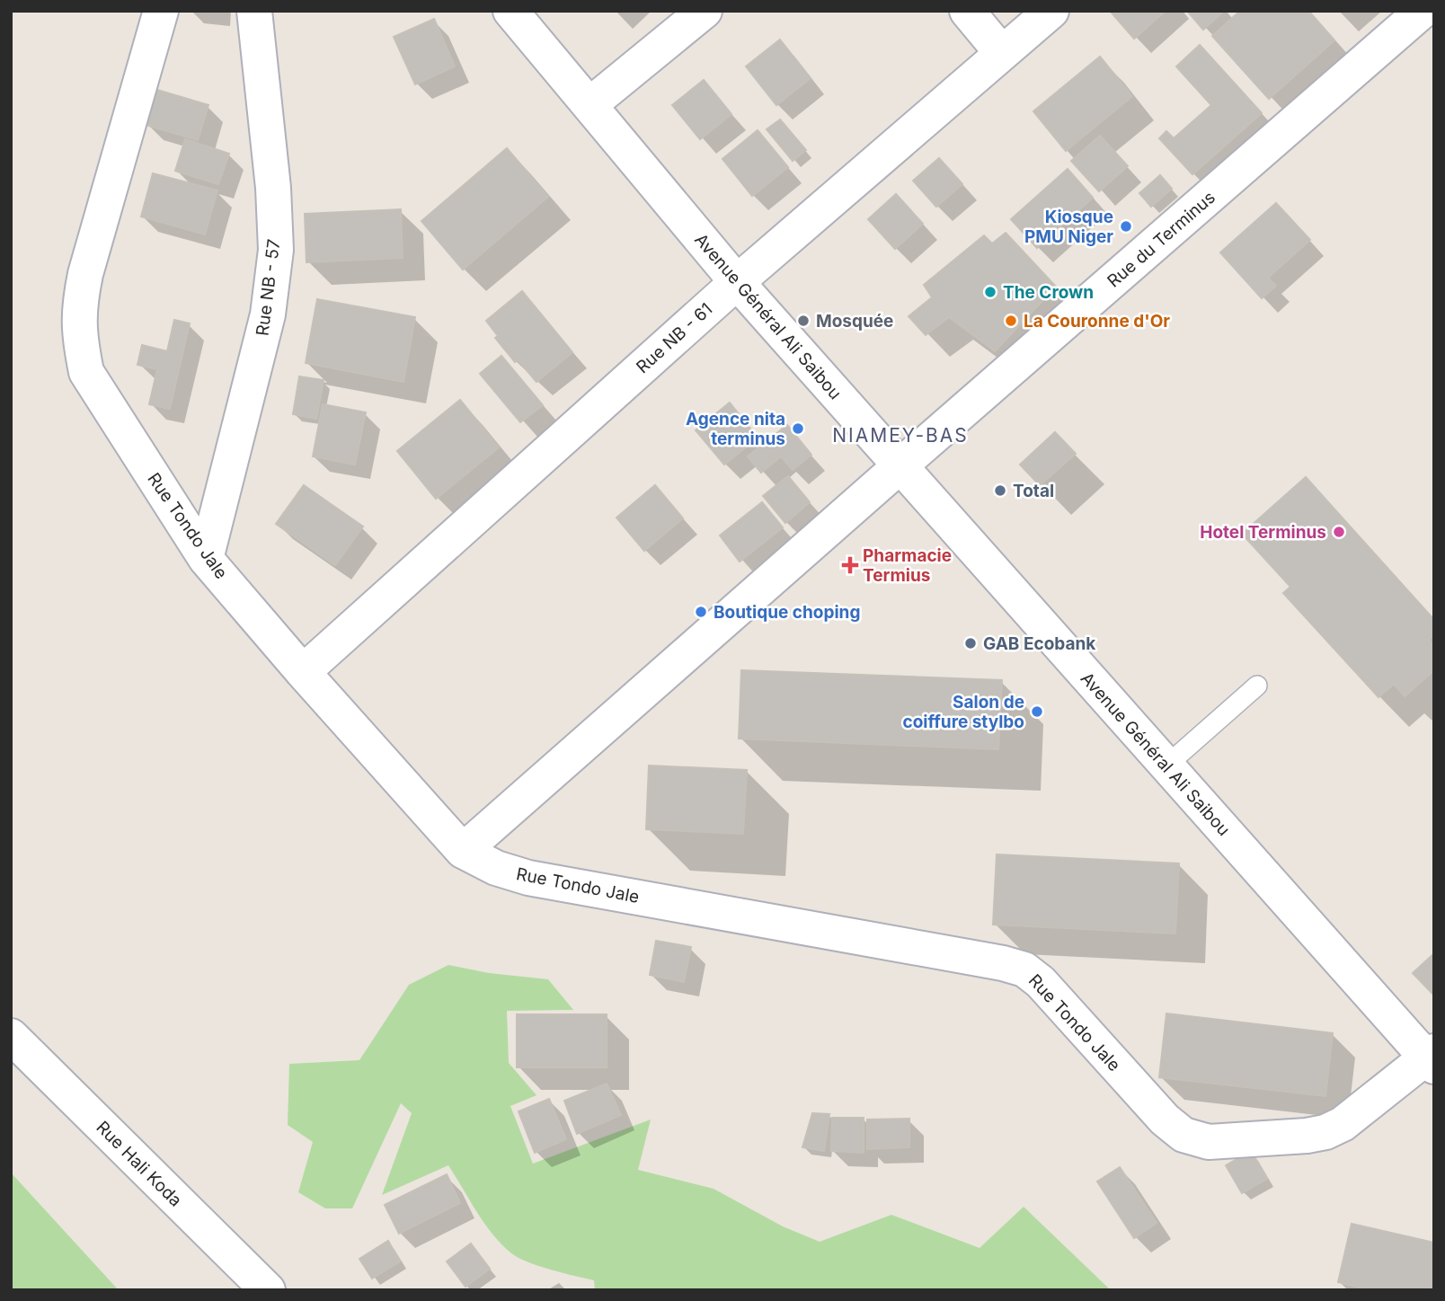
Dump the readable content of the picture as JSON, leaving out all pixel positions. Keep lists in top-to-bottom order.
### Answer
{
  "streets": {
    "street": [
      "Rue du Terminus",
      "Rue NB - 57",
      "Avenue Général Ali Saibou",
      "Rue NB - 61",
      "Rue Tondo Jale",
      "Rue Hali Koda"
    ]
  },
  "crossings": [
    ["Rue du Terminus", "Avenue Général Ali Saibou"],
    ["Rue du Terminus", "Rue Tondo Jale"],
    ["Rue NB - 57", "Rue Tondo Jale"],
    ["Avenue Général Ali Saibou", "Rue NB - 61"],
    ["Avenue Général Ali Saibou", "Rue Tondo Jale"],
    ["Rue NB - 61", "Rue Tondo Jale"]
  ],
  "districts": ["NIAMEY-BAS"],
  "places": {
    "other": [
      "Kiosque PMU Niger",
      "The Crown",
      "Mosquée",
      "La Couronne d'Or",
      "Agence nita terminus",
      "Total",
      "Hotel Terminus",
      "Boutique choping",
      "GAB Ecobank",
      "Salon de coiffure stylbo"
    ],
    "health": ["Pharmacie Termius"]
  }
}
